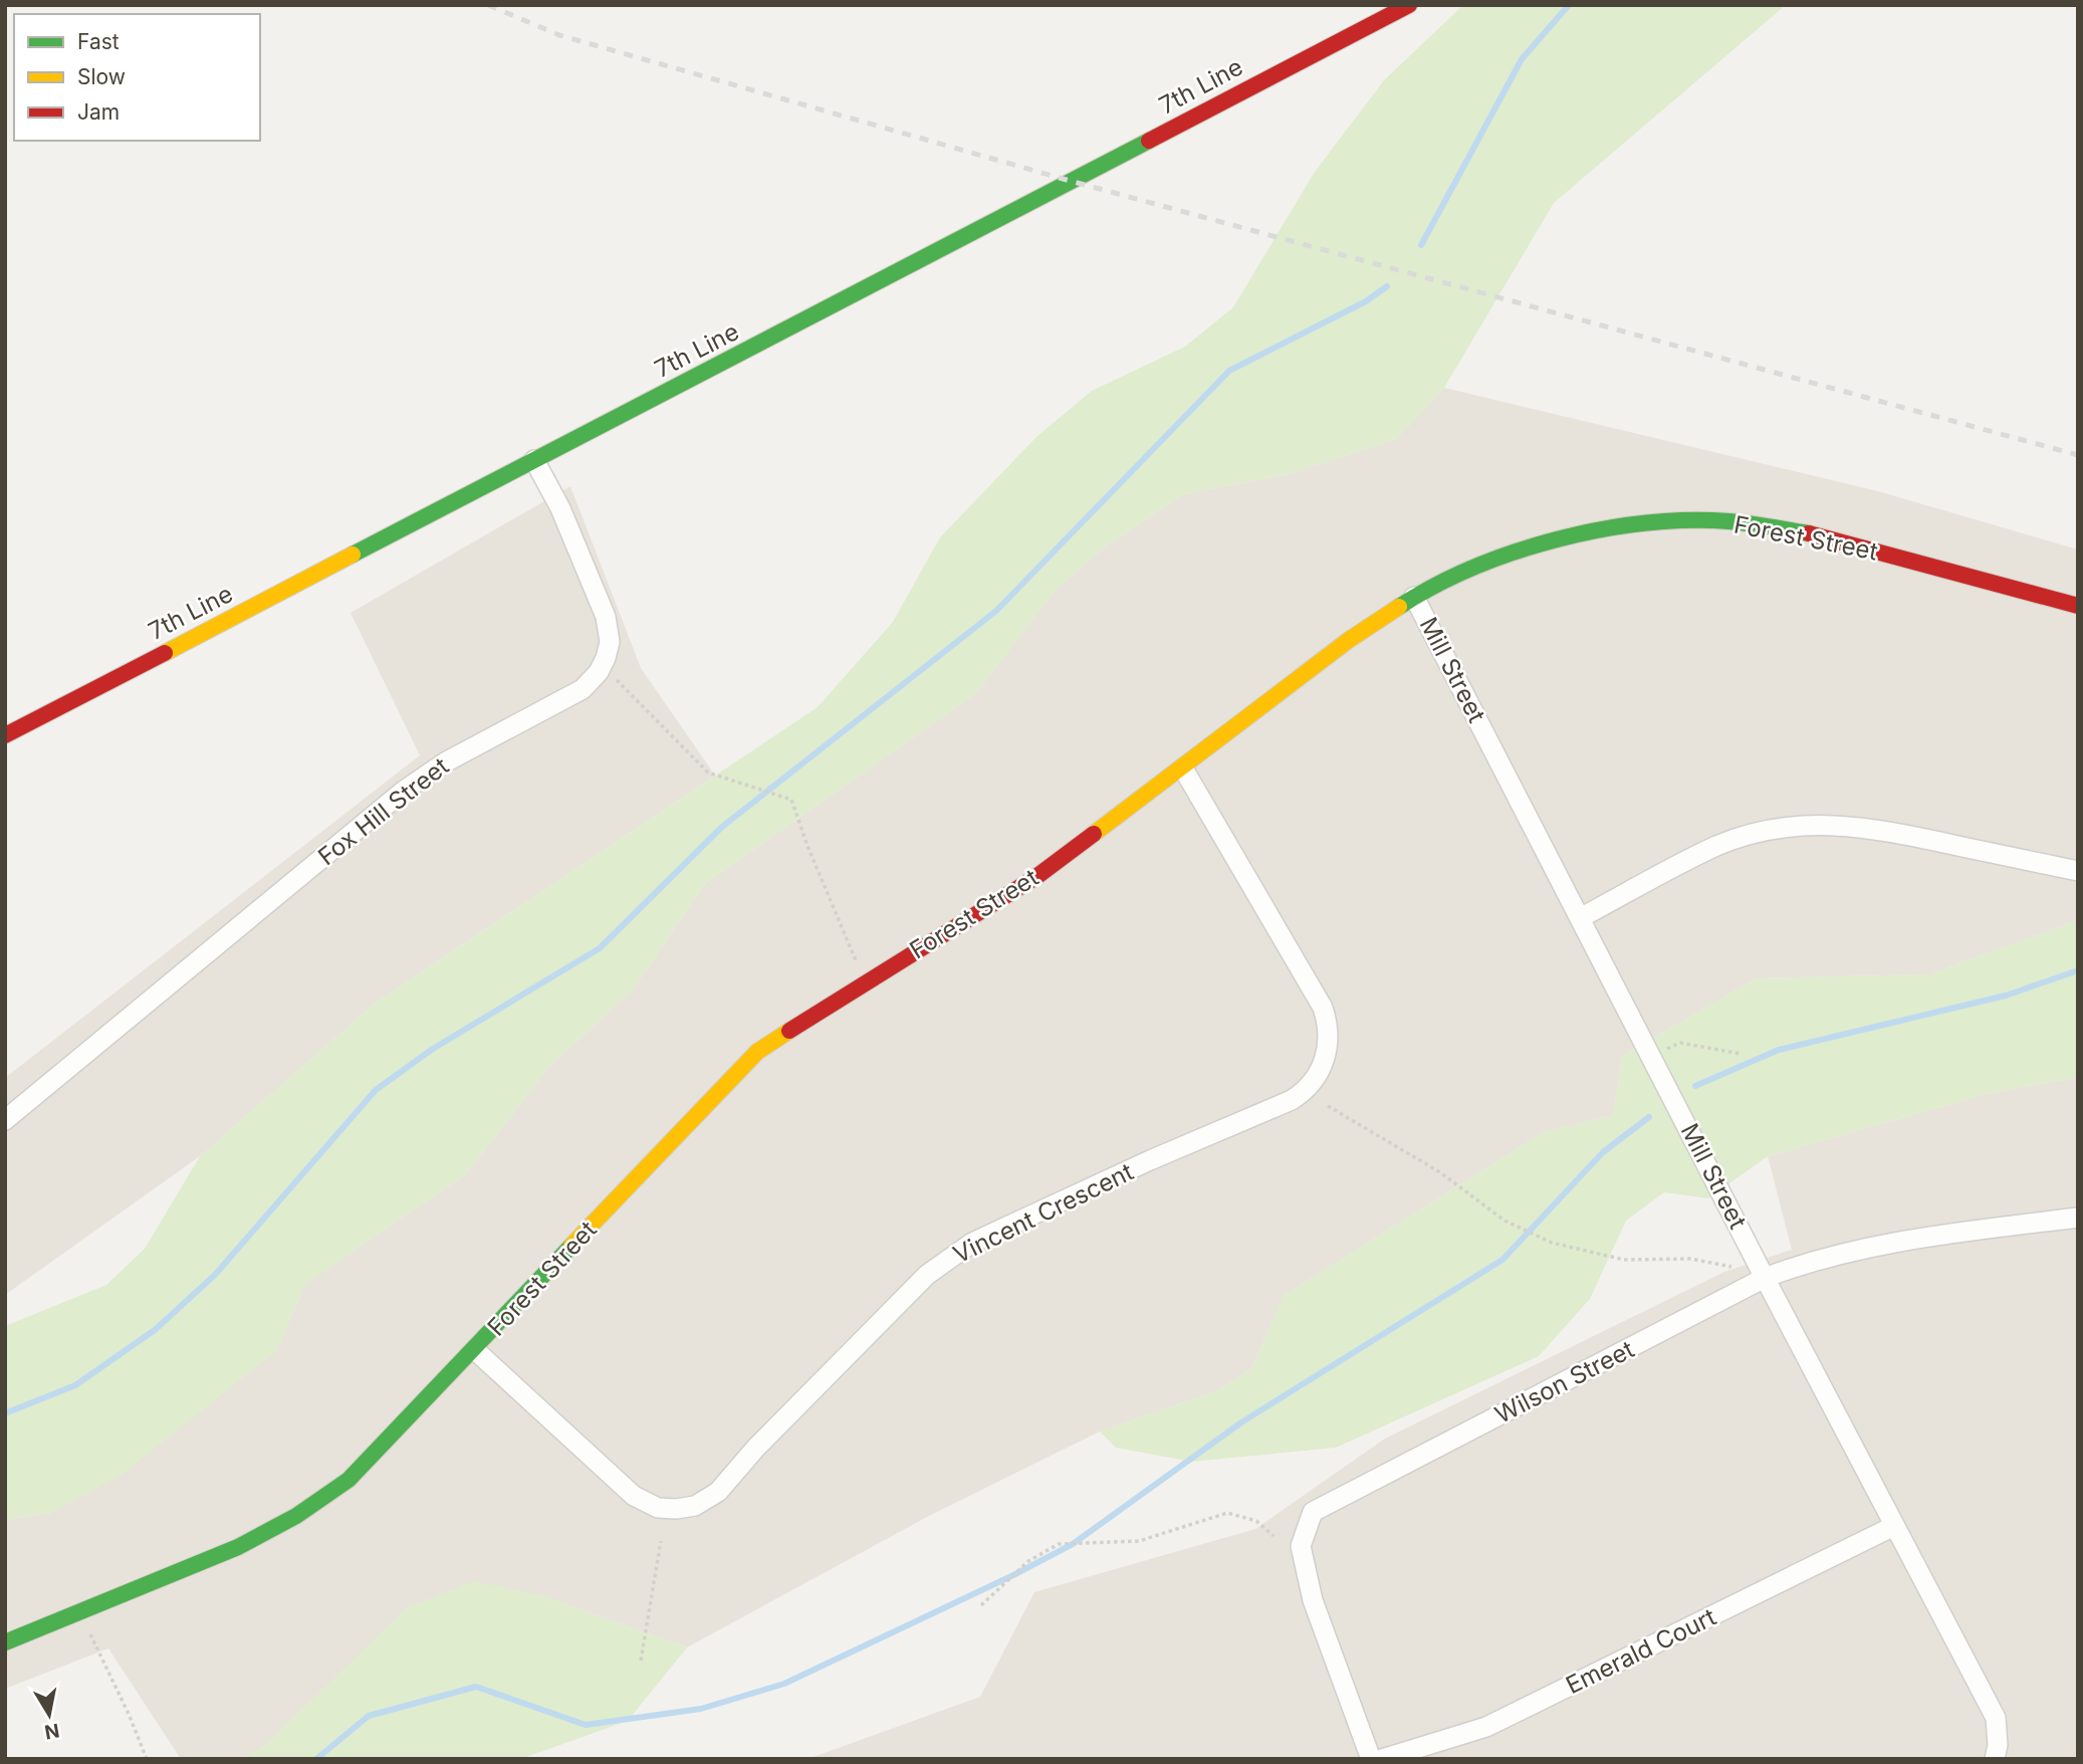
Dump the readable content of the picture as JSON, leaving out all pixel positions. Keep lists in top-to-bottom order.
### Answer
{
  "streets": {
    "street": [
      "7th Line",
      "Forest Street",
      "Mill Street",
      "Fox Hill Street",
      "Vincent Crescent",
      "Wilson Street",
      "Emerald Court"
    ]
  },
  "crossings": [
    ["7th Line", "Fox Hill Street"],
    ["Forest Street", "Mill Street"],
    ["Forest Street", "Vincent Crescent"],
    ["Mill Street", "Wilson Street"],
    ["Mill Street", "Emerald Court"]
  ],
  "legend": ["Fast", "Slow", "Jam"],
  "north": "bottom"
}
